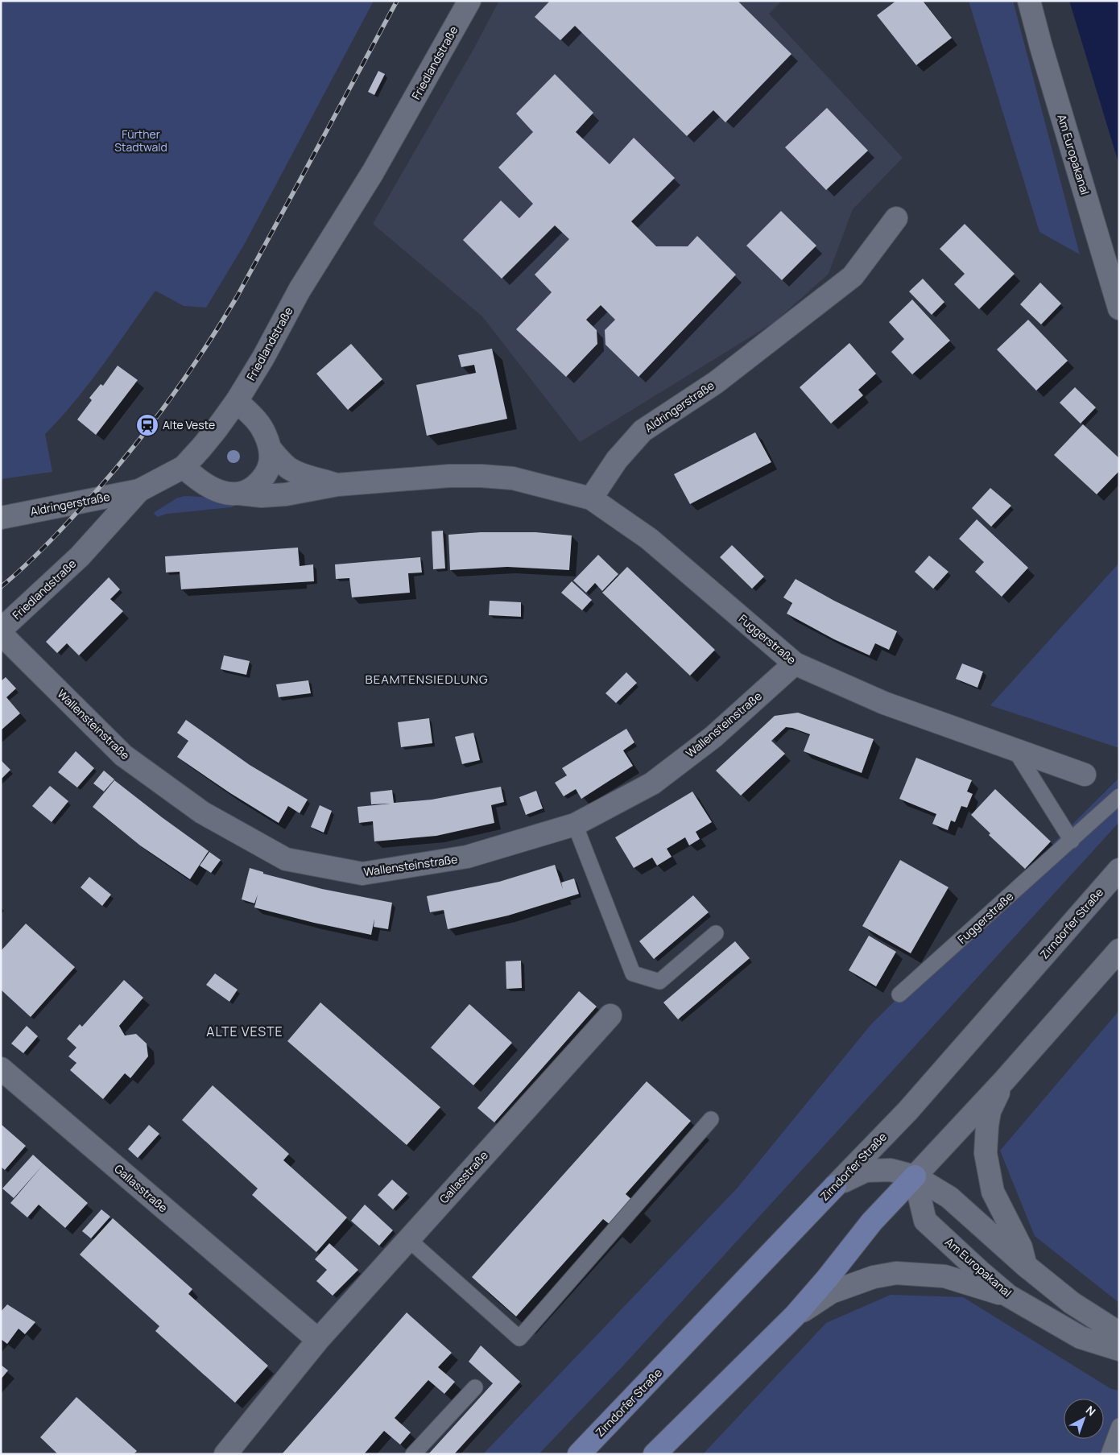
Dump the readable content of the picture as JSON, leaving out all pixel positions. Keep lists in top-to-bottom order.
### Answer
{
  "streets": {
    "main road": ["Zirndorfer Straße"],
    "street": [
      "Friedlandstraße",
      "Am Europakanal",
      "Aldringerstraße",
      "Fuggerstraße",
      "Wallensteinstraße",
      "Gallasstraße"
    ]
  },
  "crossings": [
    ["Friedlandstraße", "Aldringerstraße"],
    ["Aldringerstraße", "Fuggerstraße"],
    ["Fuggerstraße", "Wallensteinstraße"]
  ],
  "districts": ["BEAMTENSIEDLUNG", "ALTE VESTE"],
  "parks": ["Fürther Stadtwald"],
  "places": {
    "station": ["Alte Veste"]
  },
  "north": "top right"
}
